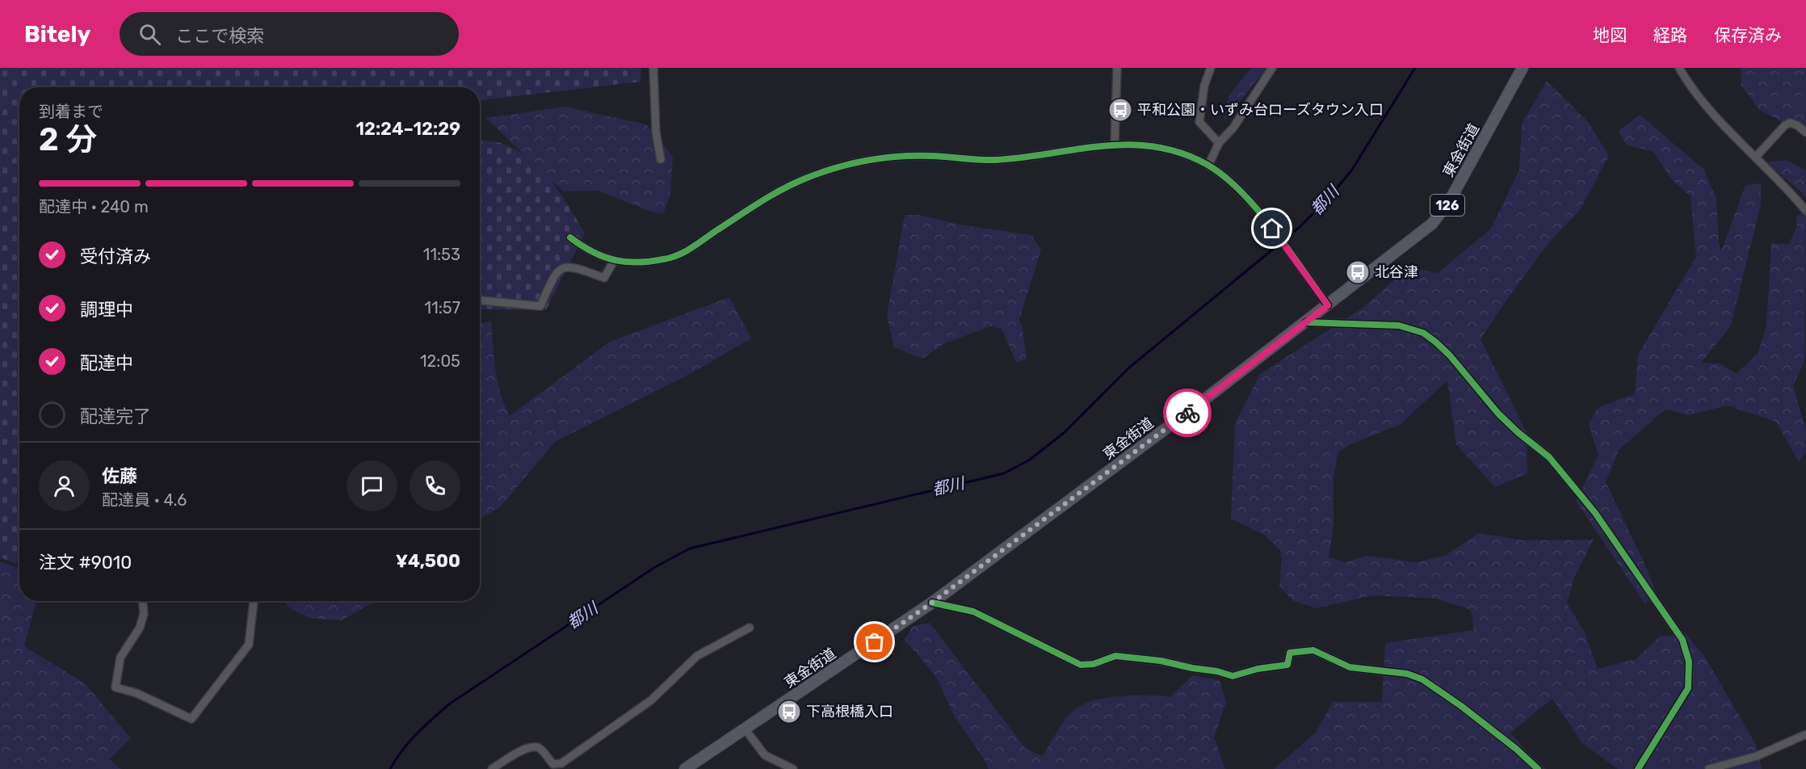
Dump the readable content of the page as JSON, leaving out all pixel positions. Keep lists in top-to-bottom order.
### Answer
{
  "streets": {
    "highway": ["東金街道", "126"]
  },
  "water": ["都川"],
  "places": {
    "bus stop": ["平和公園・いずみ台ローズタウン入口", "北谷津", "下高根橋入口"]
  },
  "page": {
    "header": "Bitely",
    "search": "ここで検索",
    "nav": ["地図", "経路", "保存済み"],
    "heading": ["2 分", "到着まで", "12:24–12:29"],
    "panel": [
      "佐藤",
      "配達員 · 4.6",
      "注文 #9010",
      "¥4,500"
    ],
    "bar": "配達中 · 240 m",
    "list": [
      ["受付済み", "11:53"],
      ["調理中", "11:57"],
      ["配達中", "12:05"],
      "配達完了"
    ]
  }
}
